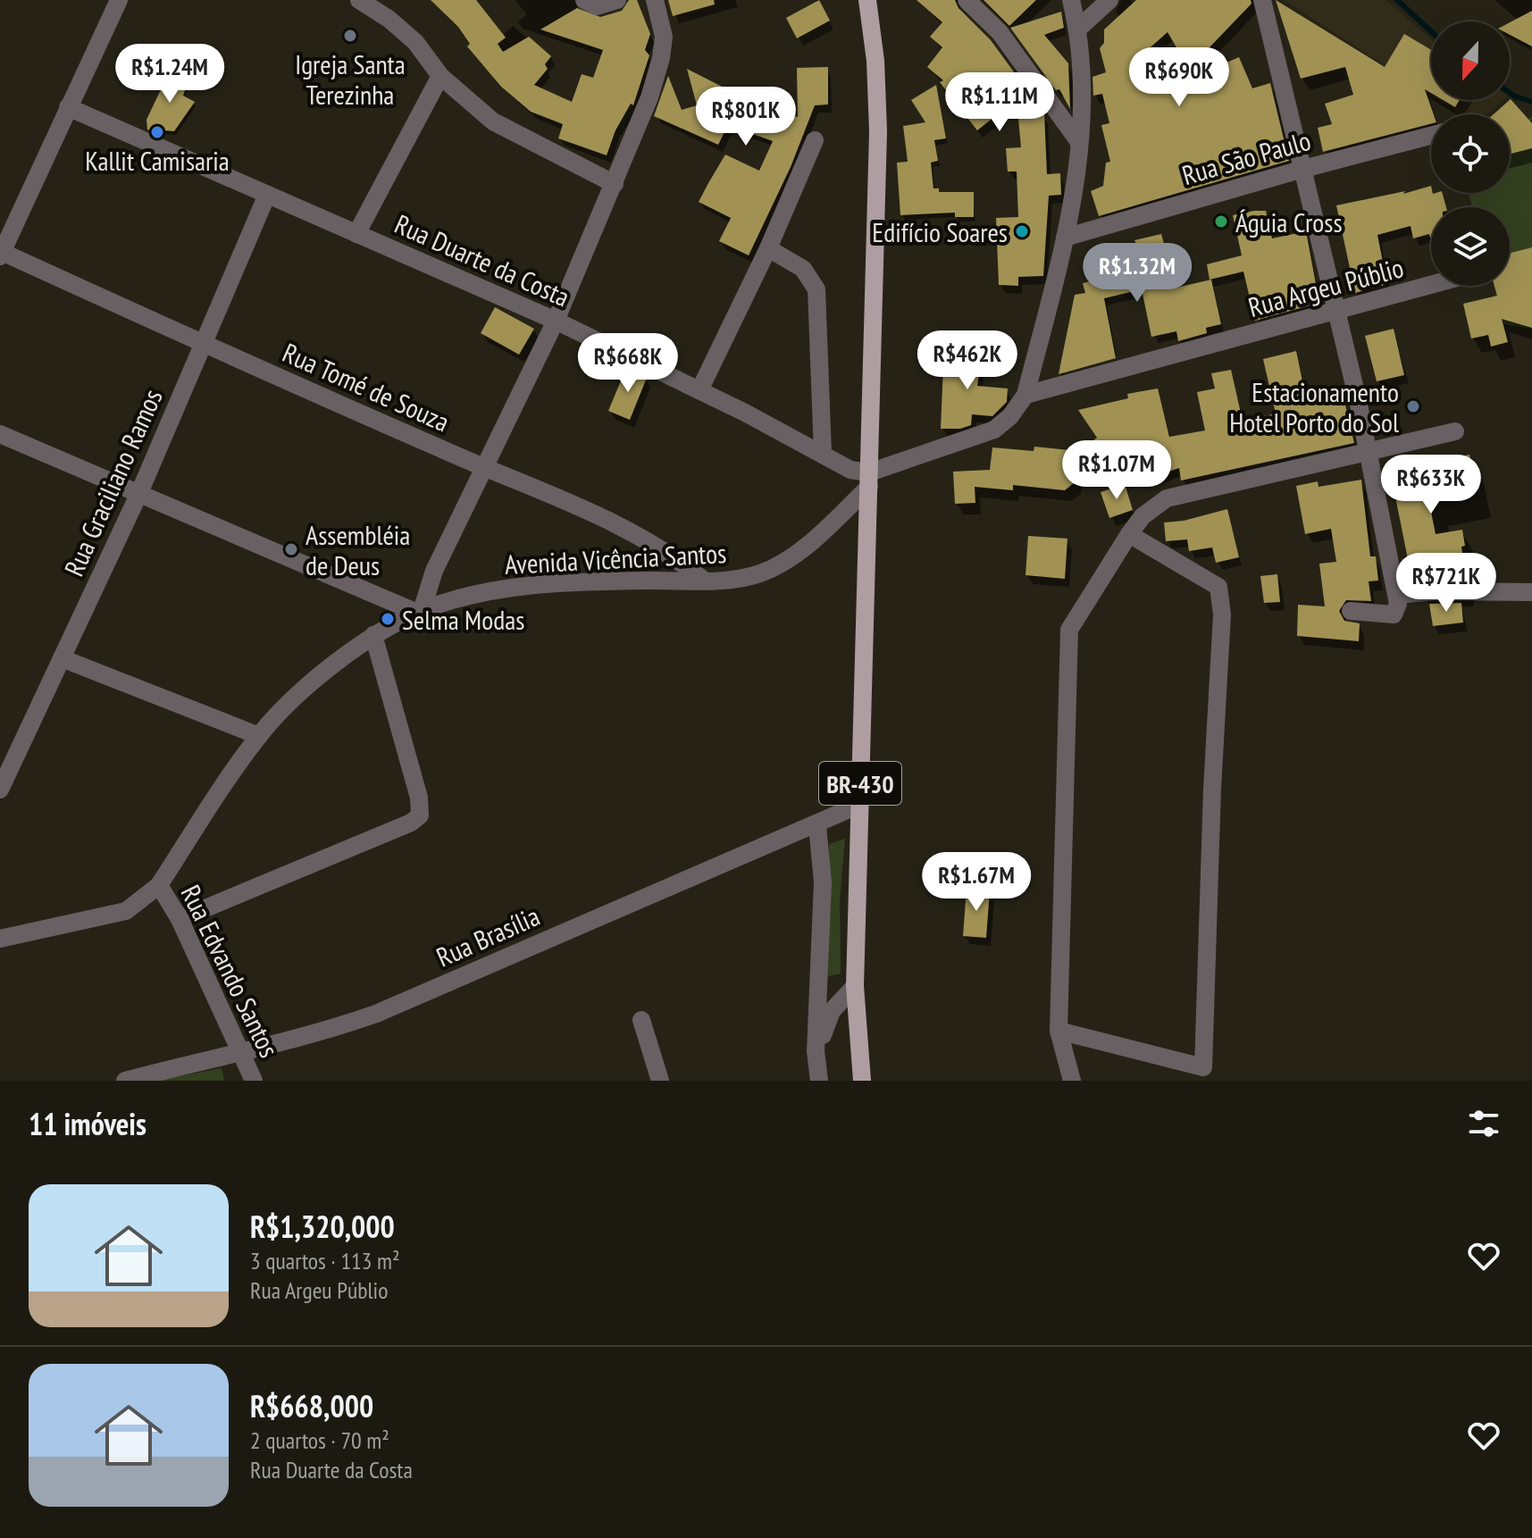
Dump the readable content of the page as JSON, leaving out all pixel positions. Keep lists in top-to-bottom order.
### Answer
{
  "streets": {
    "main road": ["BR-430"],
    "street": [
      "Rua São Paulo",
      "Rua Duarte da Costa",
      "Rua Argeu Públio",
      "Rua Tomé de Souza",
      "Rua Graciliano Ramos",
      "Avenida Vicência Santos",
      "Rua Brasília",
      "Rua Edvando Santos"
    ]
  },
  "crossings": [
    ["Rua Duarte da Costa", "Rua Graciliano Ramos"],
    ["Rua Duarte da Costa", "Avenida Vicência Santos"],
    ["Rua Duarte da Costa", "BR-430"],
    ["Rua Tomé de Souza", "Rua Graciliano Ramos"],
    ["Rua Tomé de Souza", "Avenida Vicência Santos"],
    ["Avenida Vicência Santos", "BR-430"],
    ["Avenida Vicência Santos", "Rua Edvando Santos"],
    ["BR-430", "Rua Brasília"],
    ["Rua Brasília", "Rua Edvando Santos"]
  ],
  "places": [
    "Igreja Santa Terezinha",
    "Kallit Camisaria",
    "Águia Cross",
    "Edifício Soares",
    "Estacionamento Hotel Porto do Sol",
    "Assembléia de Deus",
    "Selma Modas"
  ],
  "north": "bottom",
  "page": {
    "price": [
      "R$1.24M",
      "R$690K",
      "R$1.11M",
      "R$801K",
      "R$1.32M",
      "R$462K",
      "R$668K",
      "R$1.07M",
      "R$633K",
      "R$721K",
      "R$1.67M"
    ],
    "heading": "11 imóveis",
    "list": [
      {
        "name": "R$1,320,000",
        "note": "3 quartos · 113 m² · Rua Argeu Públio"
      },
      {
        "name": "R$668,000",
        "note": "2 quartos · 70 m² · Rua Duarte da Costa"
      }
    ]
  }
}
